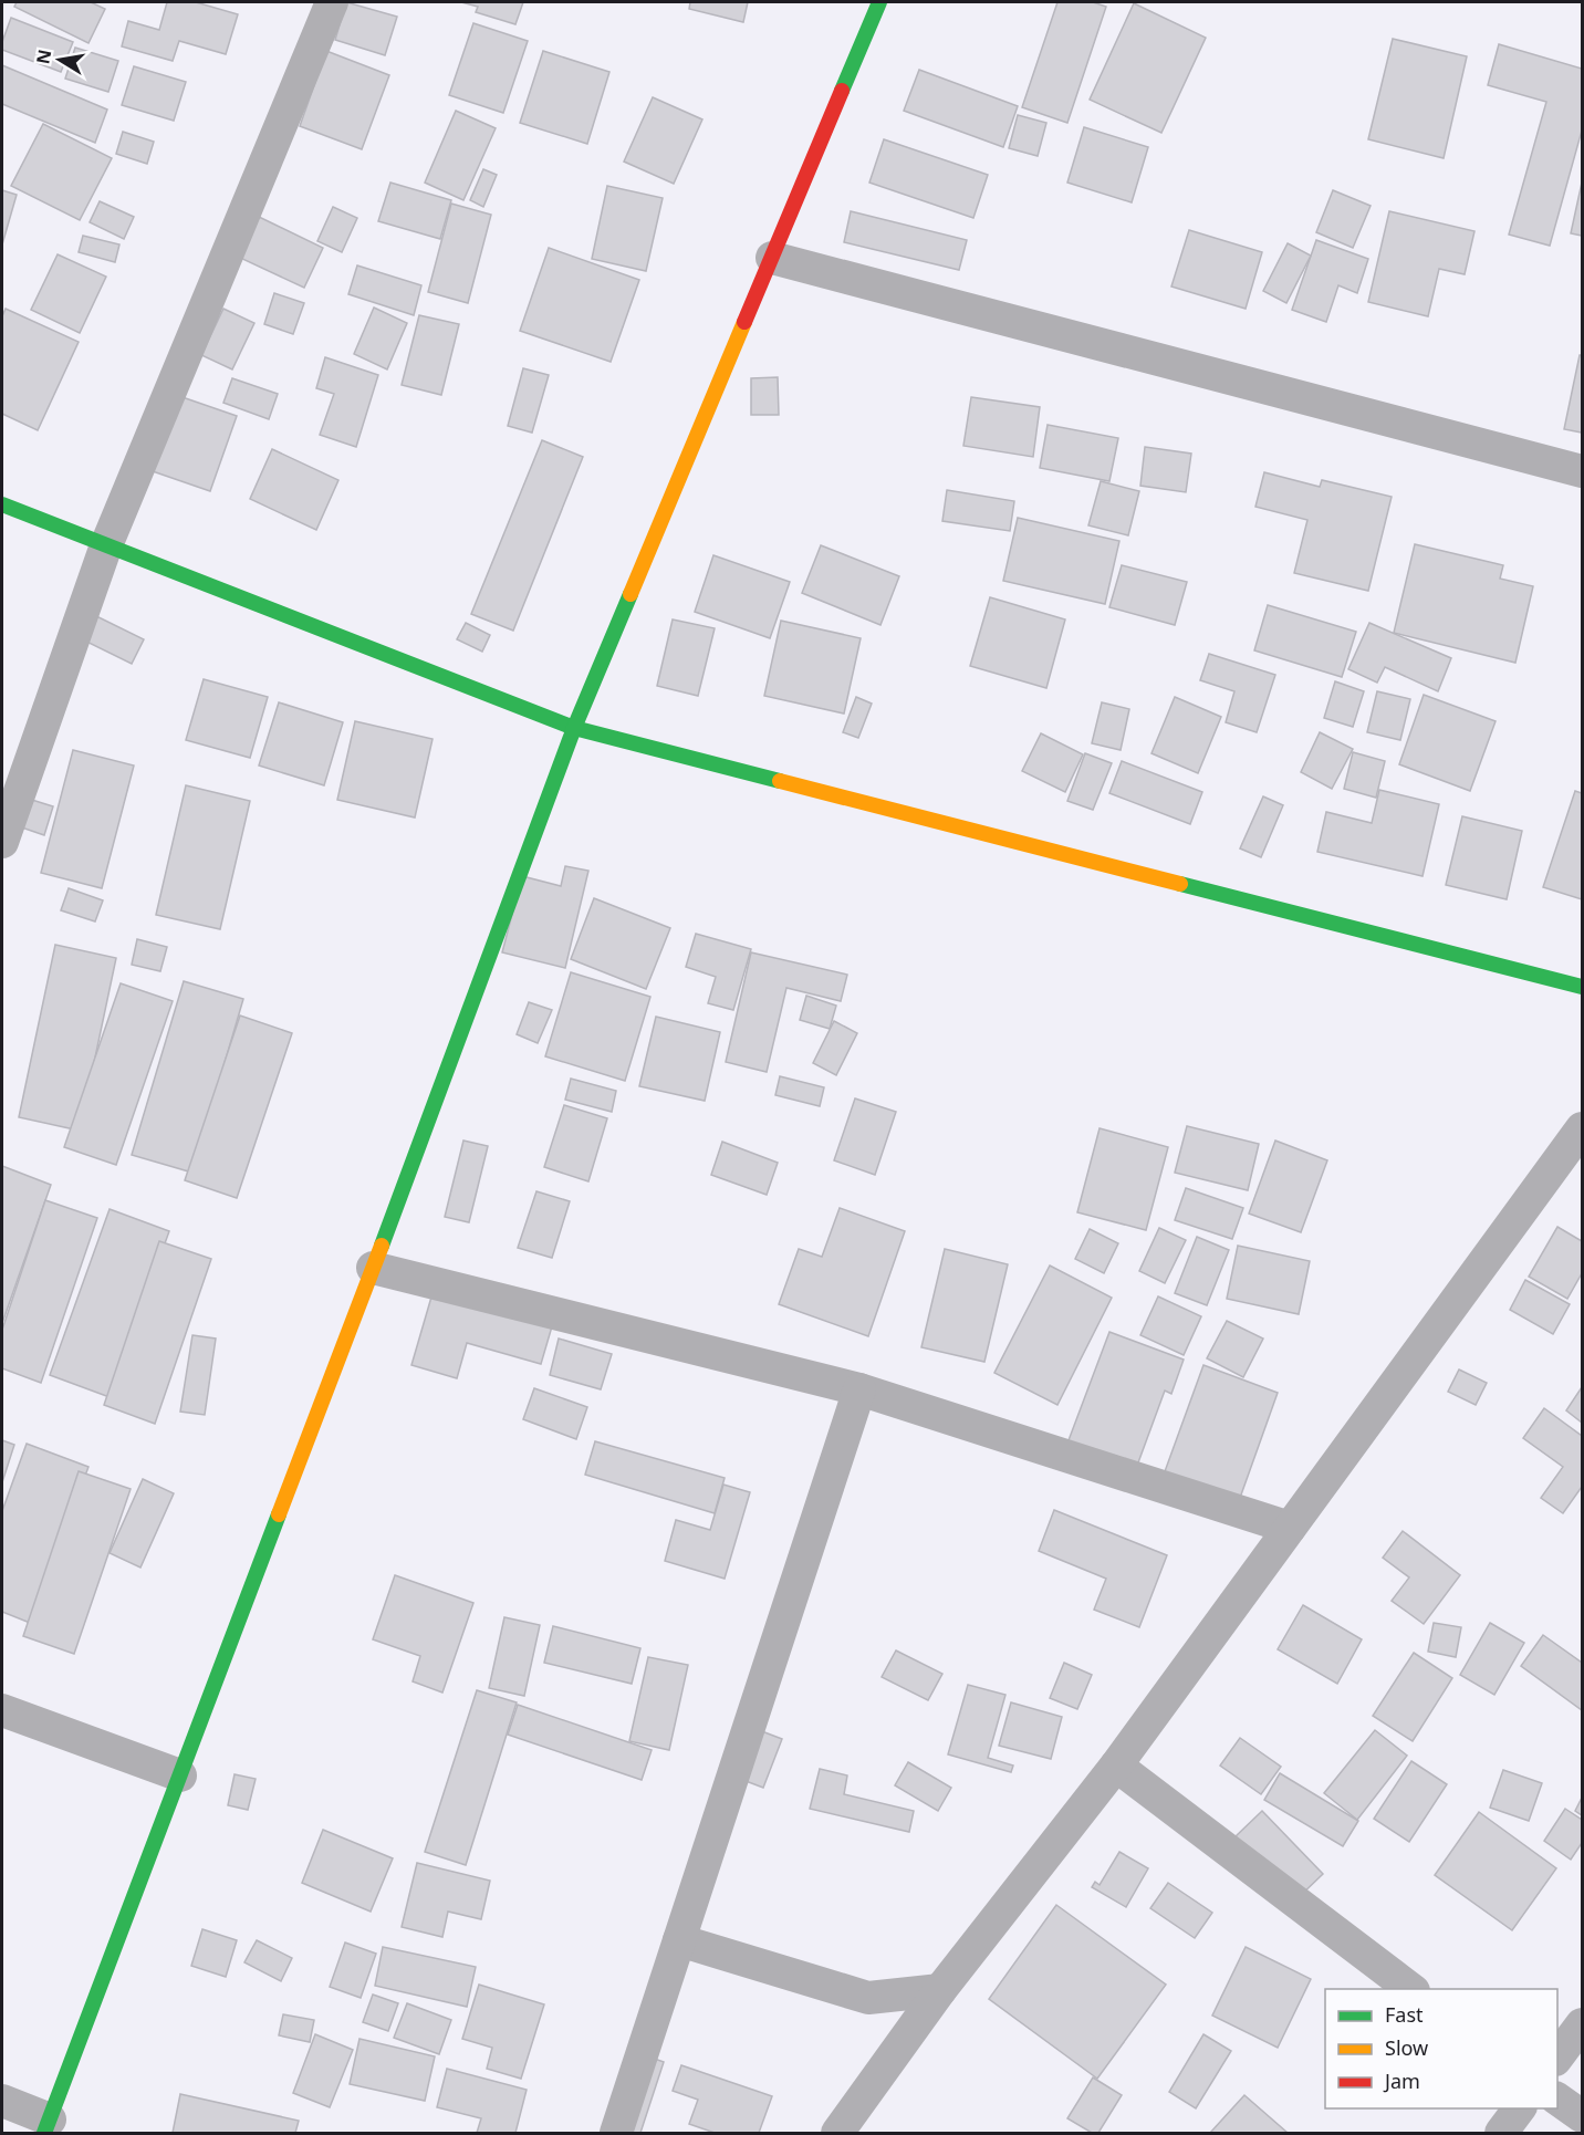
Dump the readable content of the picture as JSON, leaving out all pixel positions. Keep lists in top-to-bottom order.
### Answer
{
  "legend": ["Fast", "Slow", "Jam"],
  "north": "left"
}
